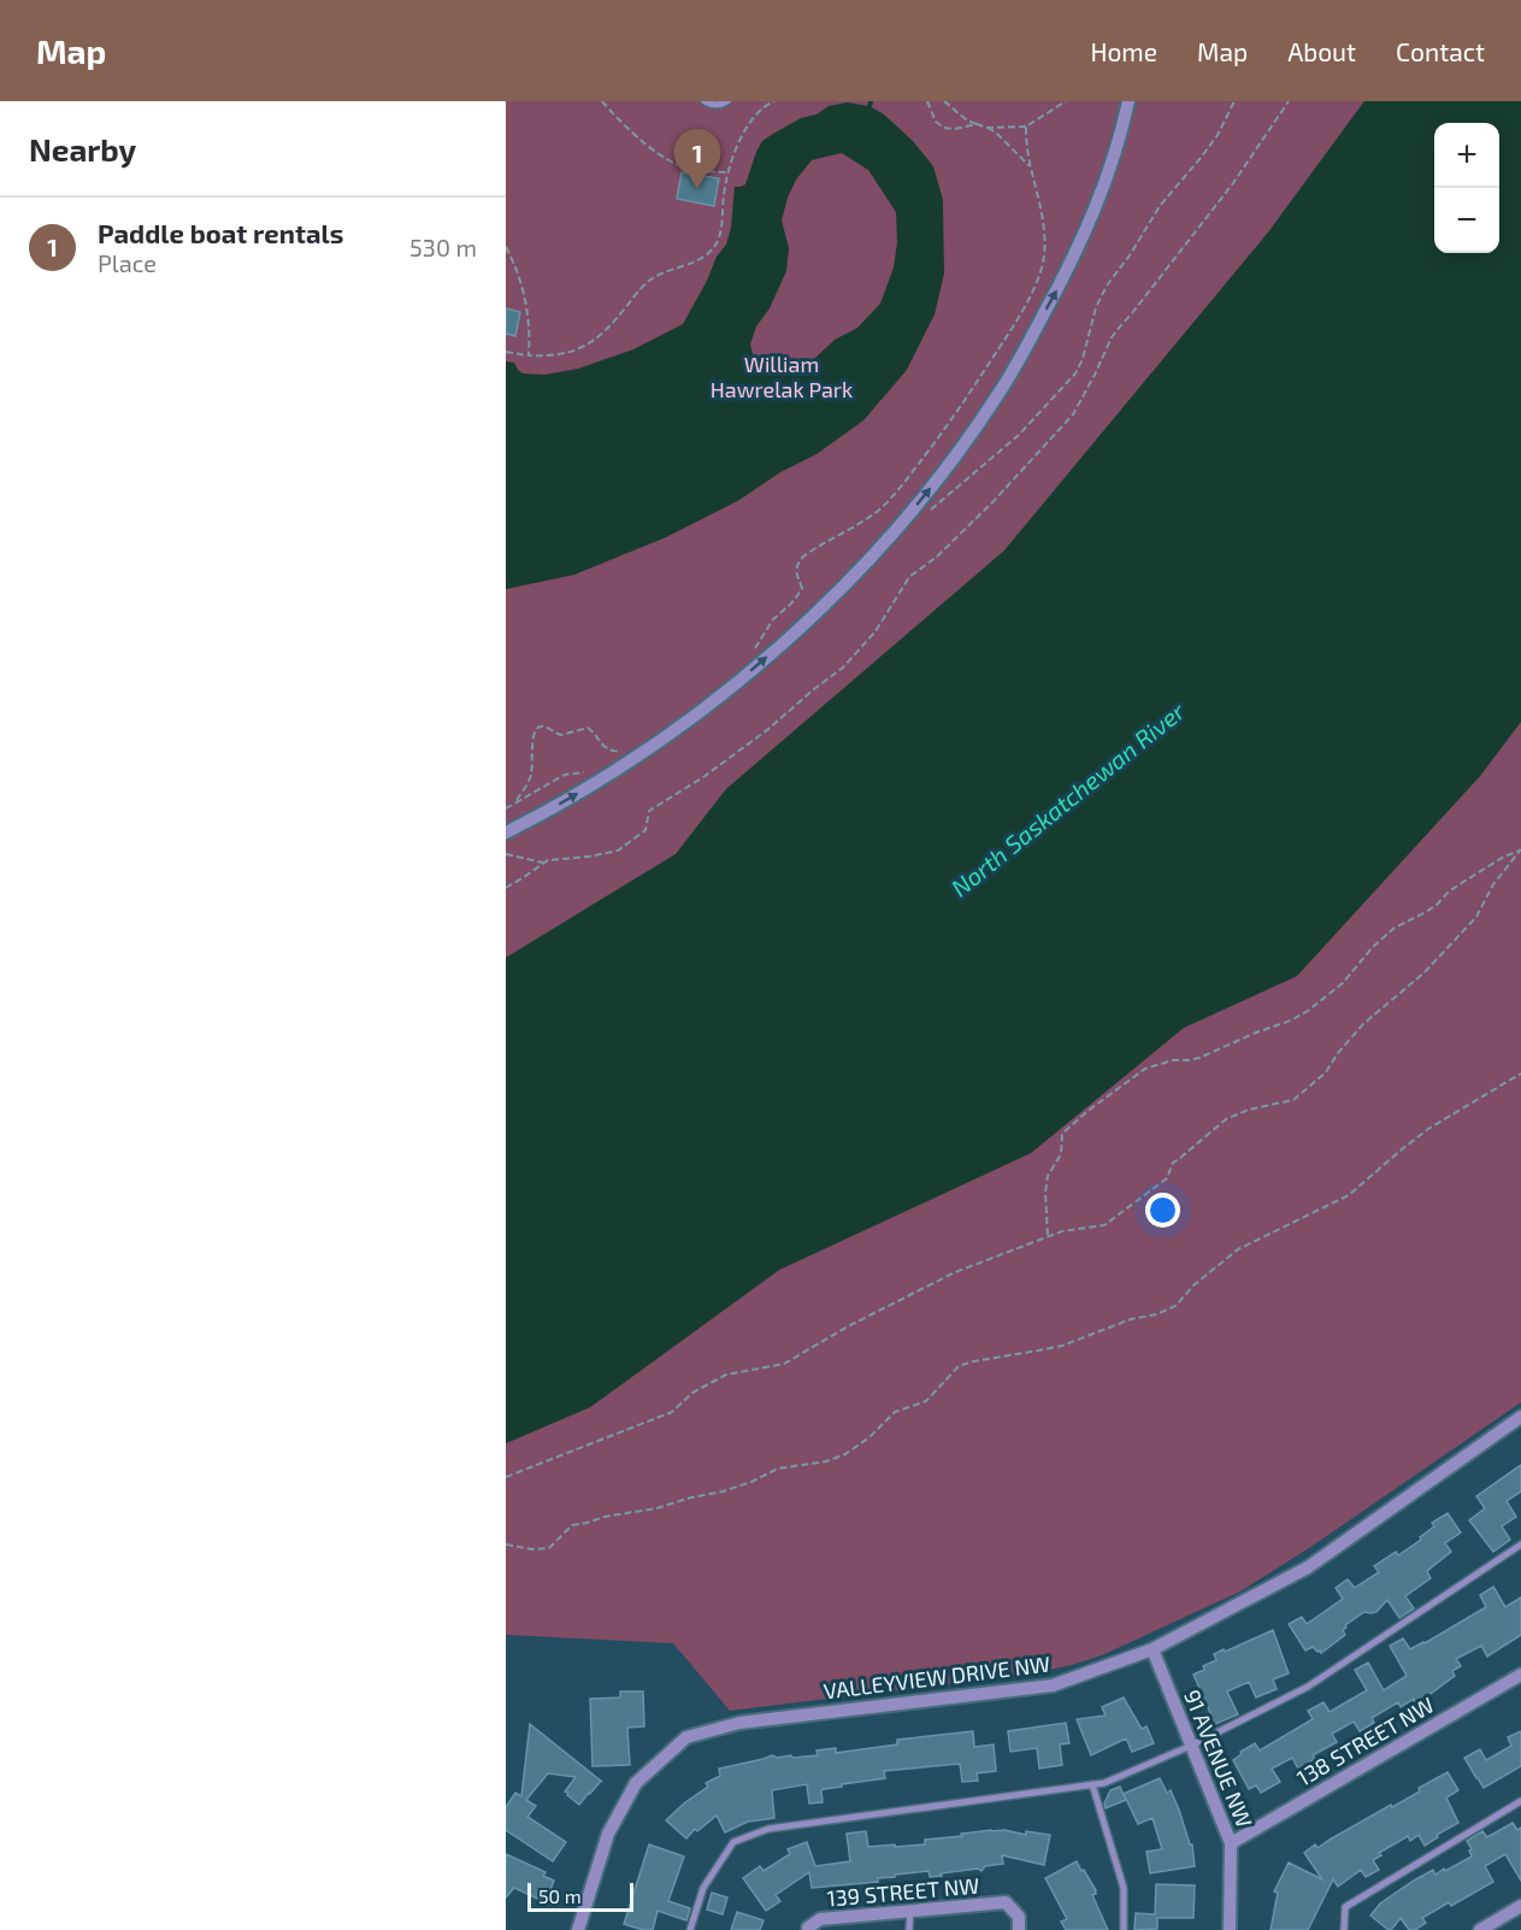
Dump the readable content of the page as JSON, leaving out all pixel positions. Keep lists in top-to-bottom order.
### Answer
{
  "streets": {
    "street": [
      "VALLEYVIEW DRIVE NW",
      "138 STREET NW",
      "91 AVENUE NW",
      "139 STREET NW"
    ]
  },
  "crossings": [
    ["VALLEYVIEW DRIVE NW", "91 AVENUE NW"],
    ["138 STREET NW", "91 AVENUE NW"]
  ],
  "water": ["North Saskatchewan River"],
  "parks": ["William Hawrelak Park"],
  "scale_bar": "50 m",
  "page": {
    "header": "Map",
    "nav": [
      "Home",
      "Map",
      "About",
      "Contact"
    ],
    "heading": "Nearby",
    "map_buttons": ["+", "−"],
    "pins": "1",
    "list": [
      {
        "mark": "1",
        "name": "Paddle boat rentals",
        "note": "Place",
        "value": "530 m"
      }
    ],
    "scale": "50 m"
  }
}
